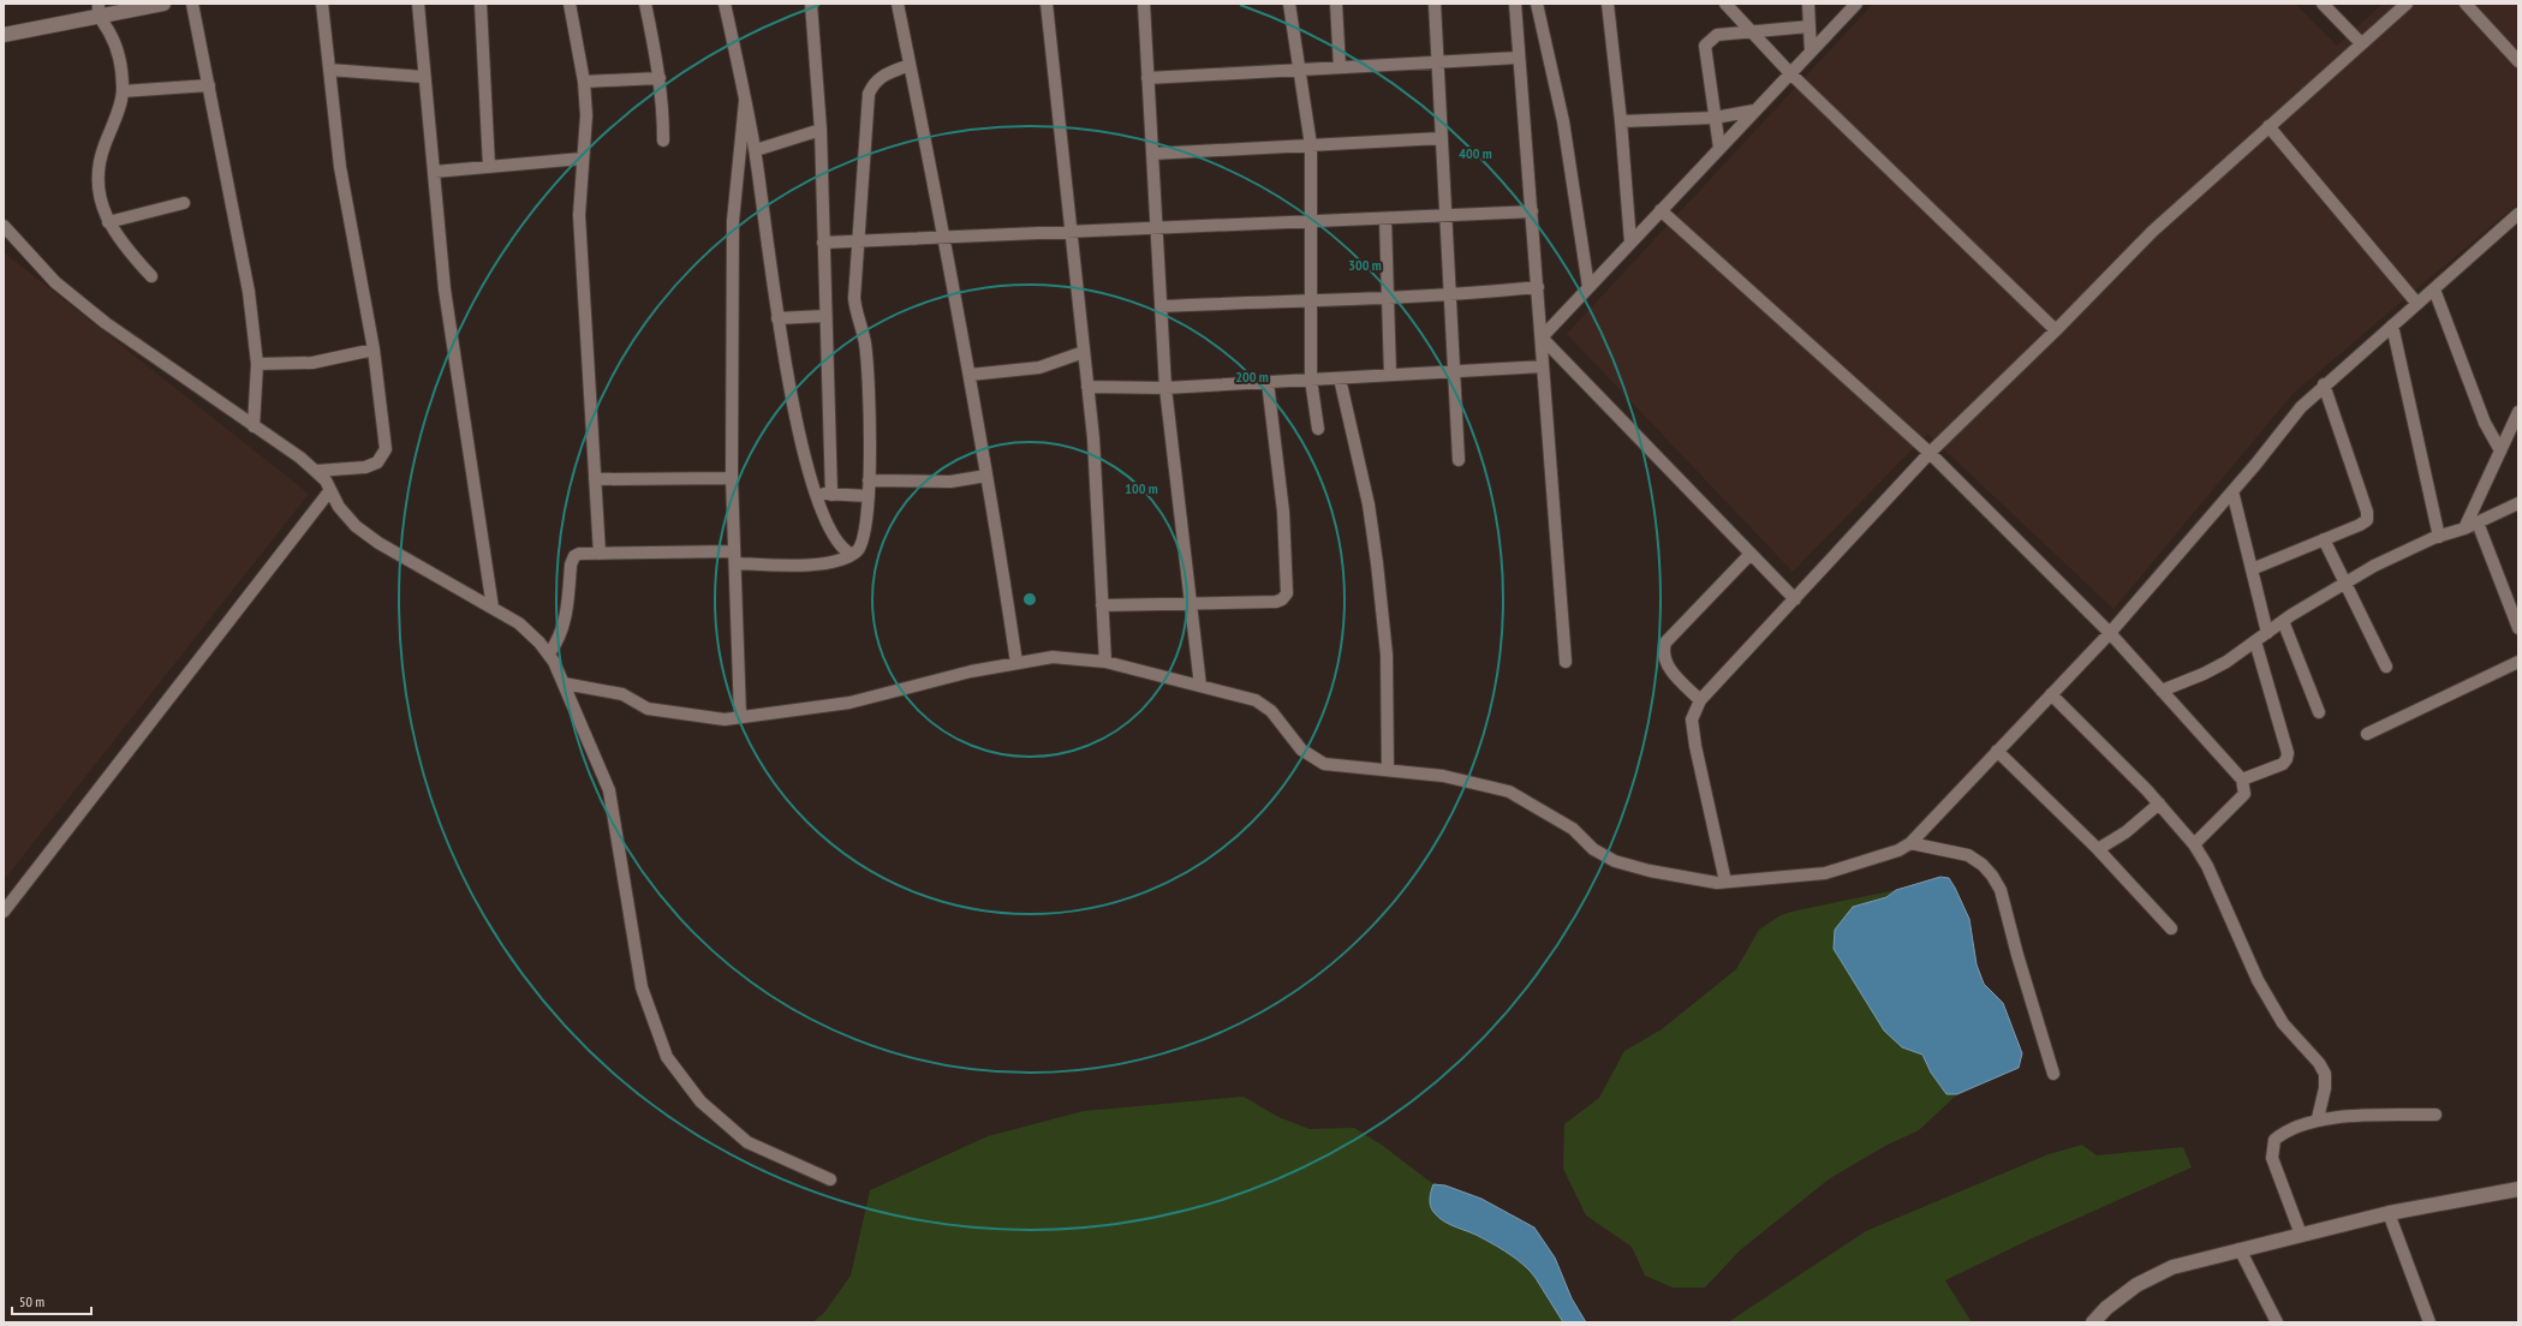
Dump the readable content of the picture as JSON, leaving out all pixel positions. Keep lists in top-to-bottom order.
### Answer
{
  "scale_bar": "50 m",
  "rings": [
    "400 m",
    "300 m",
    "200 m",
    "100 m"
  ]
}
